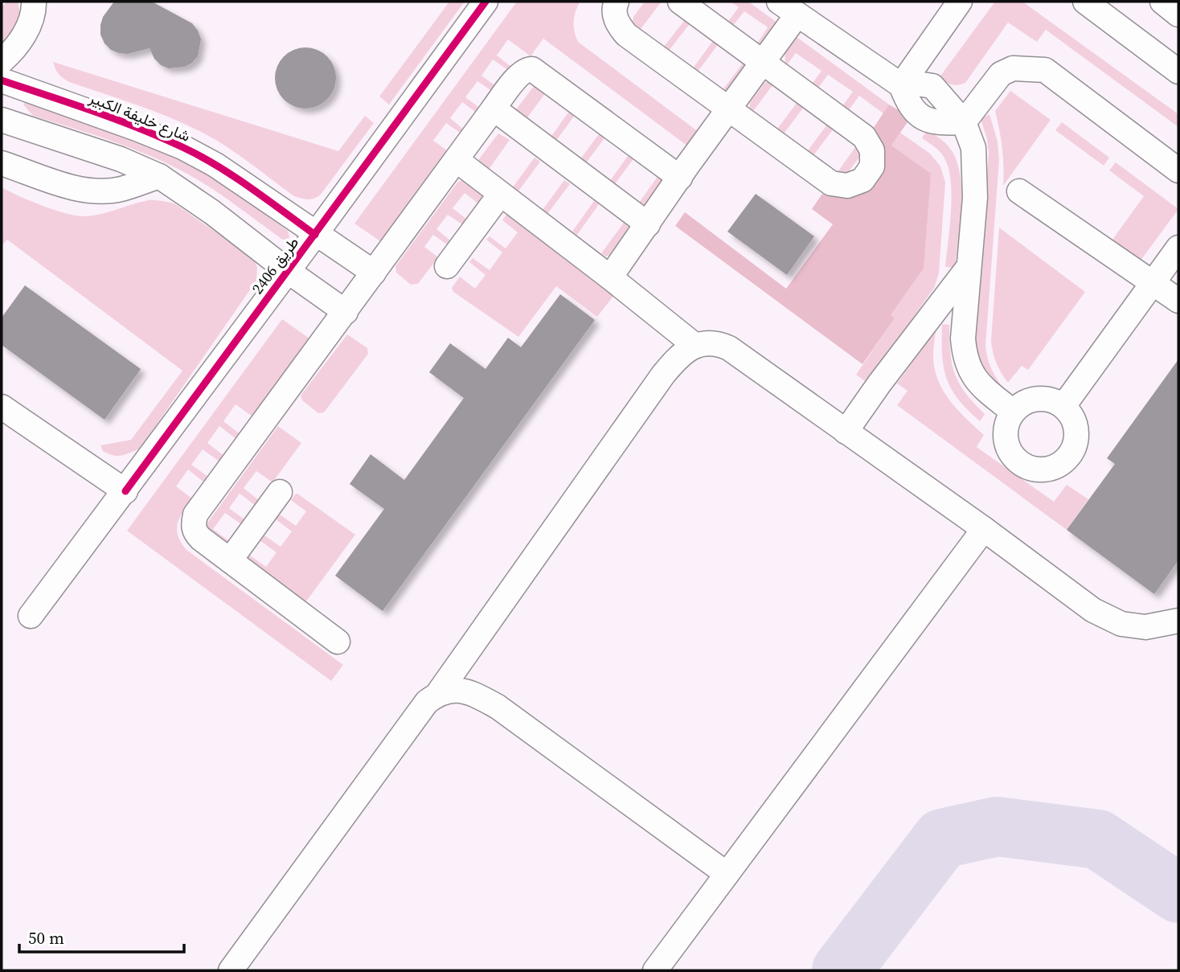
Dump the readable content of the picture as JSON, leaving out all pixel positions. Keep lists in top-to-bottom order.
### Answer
{
  "streets": {
    "street": ["شارع خليفة الكبير", "طريق 2406"]
  },
  "crossings": [
    ["شارع خليفة الكبير", "طريق 2406"]
  ],
  "scale_bar": "50 m"
}
